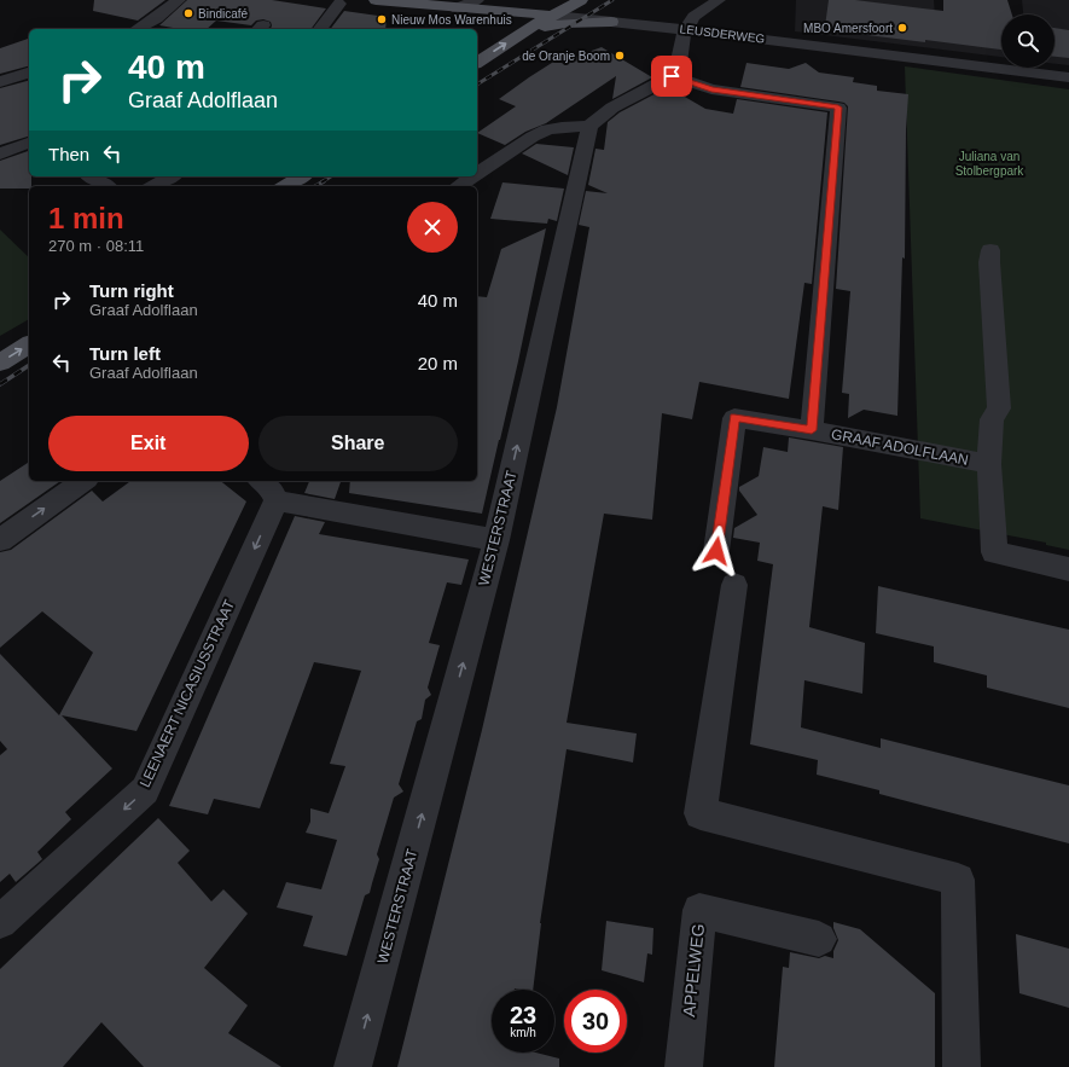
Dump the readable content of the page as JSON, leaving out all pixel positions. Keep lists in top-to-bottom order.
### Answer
{
  "streets": {
    "main road": ["LEUSDERWEG"],
    "street": [
      "GRAAF ADOLFLAAN",
      "WESTERSTRAAT",
      "LEENAERT NICASIUSSTRAAT",
      "APPELWEG"
    ]
  },
  "one_way": ["WESTERSTRAAT", "LEENAERT NICASIUSSTRAAT"],
  "parks": ["Juliana van Stolbergpark"],
  "places": [
    "Bindicafé",
    "Nieuw Mos Warenhuis",
    "MBO Amersfoort",
    "de Oranje Boom"
  ],
  "page": {
    "turn": ["40 m", "Graaf Adolflaan"],
    "then": "Then",
    "heading": ["1 min", "270 m · 08:11"],
    "list": [
      {
        "name": "Turn right",
        "note": "Graaf Adolflaan",
        "value": "40 m"
      },
      {
        "name": "Turn left",
        "note": "Graaf Adolflaan",
        "value": "20 m"
      }
    ],
    "buttons": ["Exit", "Share"],
    "speed": "23 km/h",
    "limit": "30"
  }
}
